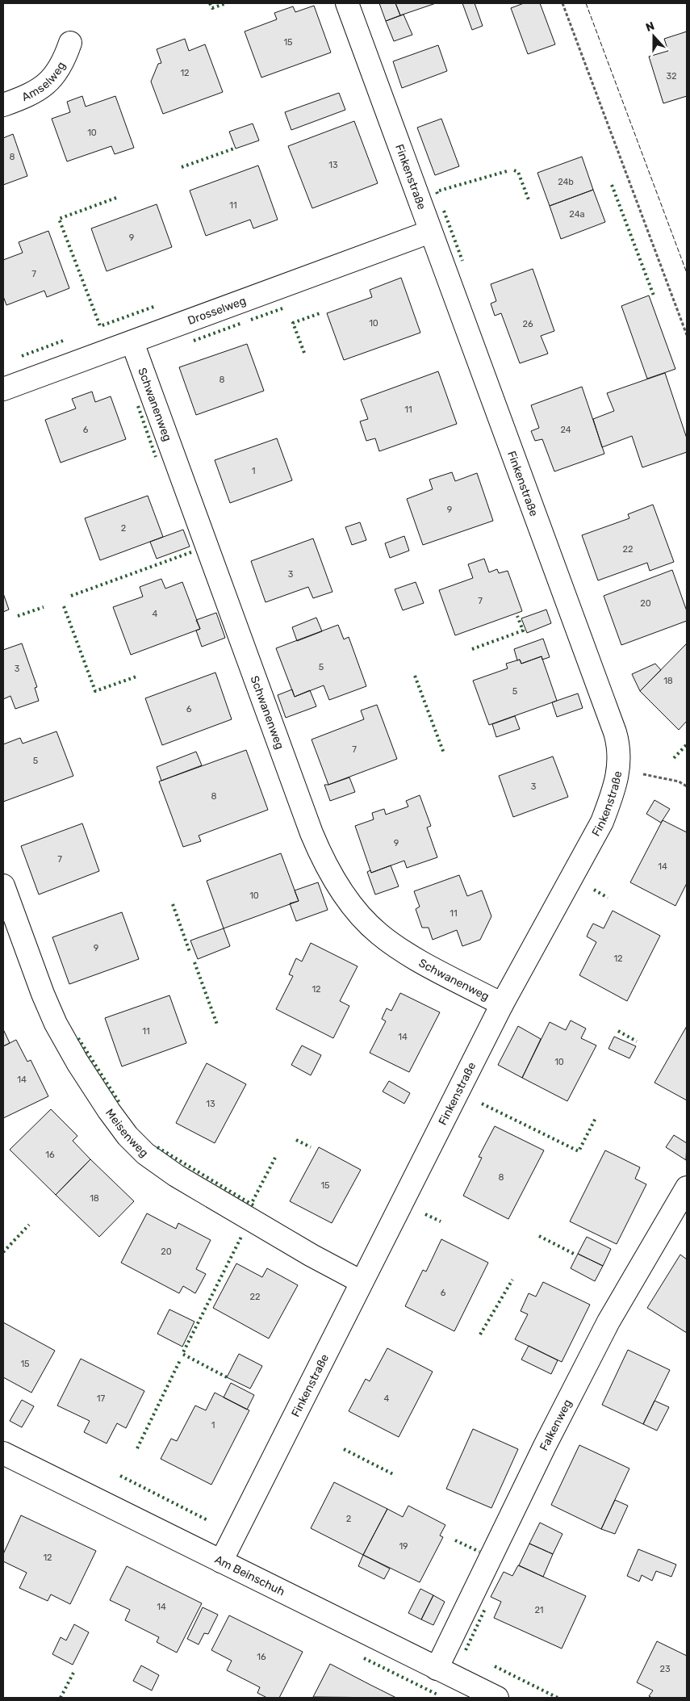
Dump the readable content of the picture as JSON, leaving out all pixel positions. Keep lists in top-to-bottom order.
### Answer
{
  "streets": {
    "street": [
      "Amselweg",
      "Finkenstraße",
      "Drosselweg",
      "Schwanenweg",
      "Meisenweg",
      "Falkenweg",
      "Am Beinschuh"
    ]
  },
  "crossings": [
    ["Finkenstraße", "Drosselweg"],
    ["Finkenstraße", "Schwanenweg"],
    ["Finkenstraße", "Meisenweg"],
    ["Finkenstraße", "Am Beinschuh"],
    ["Drosselweg", "Schwanenweg"],
    ["Falkenweg", "Am Beinschuh"]
  ],
  "house_numbers": [
    "15",
    "12",
    "32",
    "10",
    "8",
    "13",
    "24b",
    "11",
    "24a",
    "9",
    "7",
    "10",
    "26",
    "8",
    "11",
    "6",
    "24",
    "1",
    "9",
    "2",
    "22",
    "3",
    "7",
    "20",
    "4",
    "5",
    "3",
    "18",
    "5",
    "6",
    "7",
    "5",
    "3",
    "8",
    "9",
    "7",
    "14",
    "10",
    "11",
    "9",
    "12",
    "12",
    "11",
    "14",
    "10",
    "14",
    "13",
    "16",
    "8",
    "15",
    "18",
    "20",
    "6",
    "22",
    "15",
    "17",
    "4",
    "1",
    "2",
    "19",
    "12",
    "14",
    "21",
    "16",
    "23"
  ],
  "north": "top"
}
